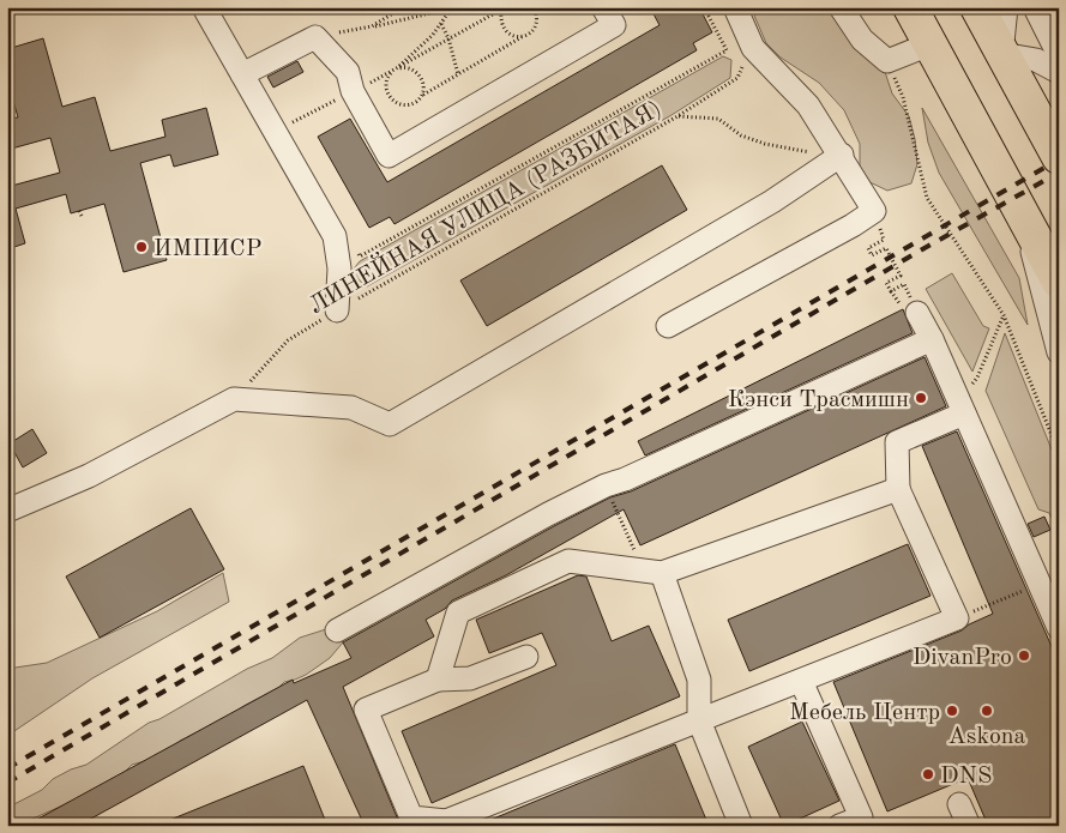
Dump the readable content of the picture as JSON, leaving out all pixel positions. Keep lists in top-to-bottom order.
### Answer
{
  "streets": {
    "path": ["ЛИНЕЙНАЯ УЛИЦА (РАЗБИТАЯ)"]
  },
  "places": [
    "ИМПИСР",
    "Кэнси Трасмишн",
    "DivanPro",
    "Мебель Центр",
    "Askona",
    "DNS"
  ]
}
